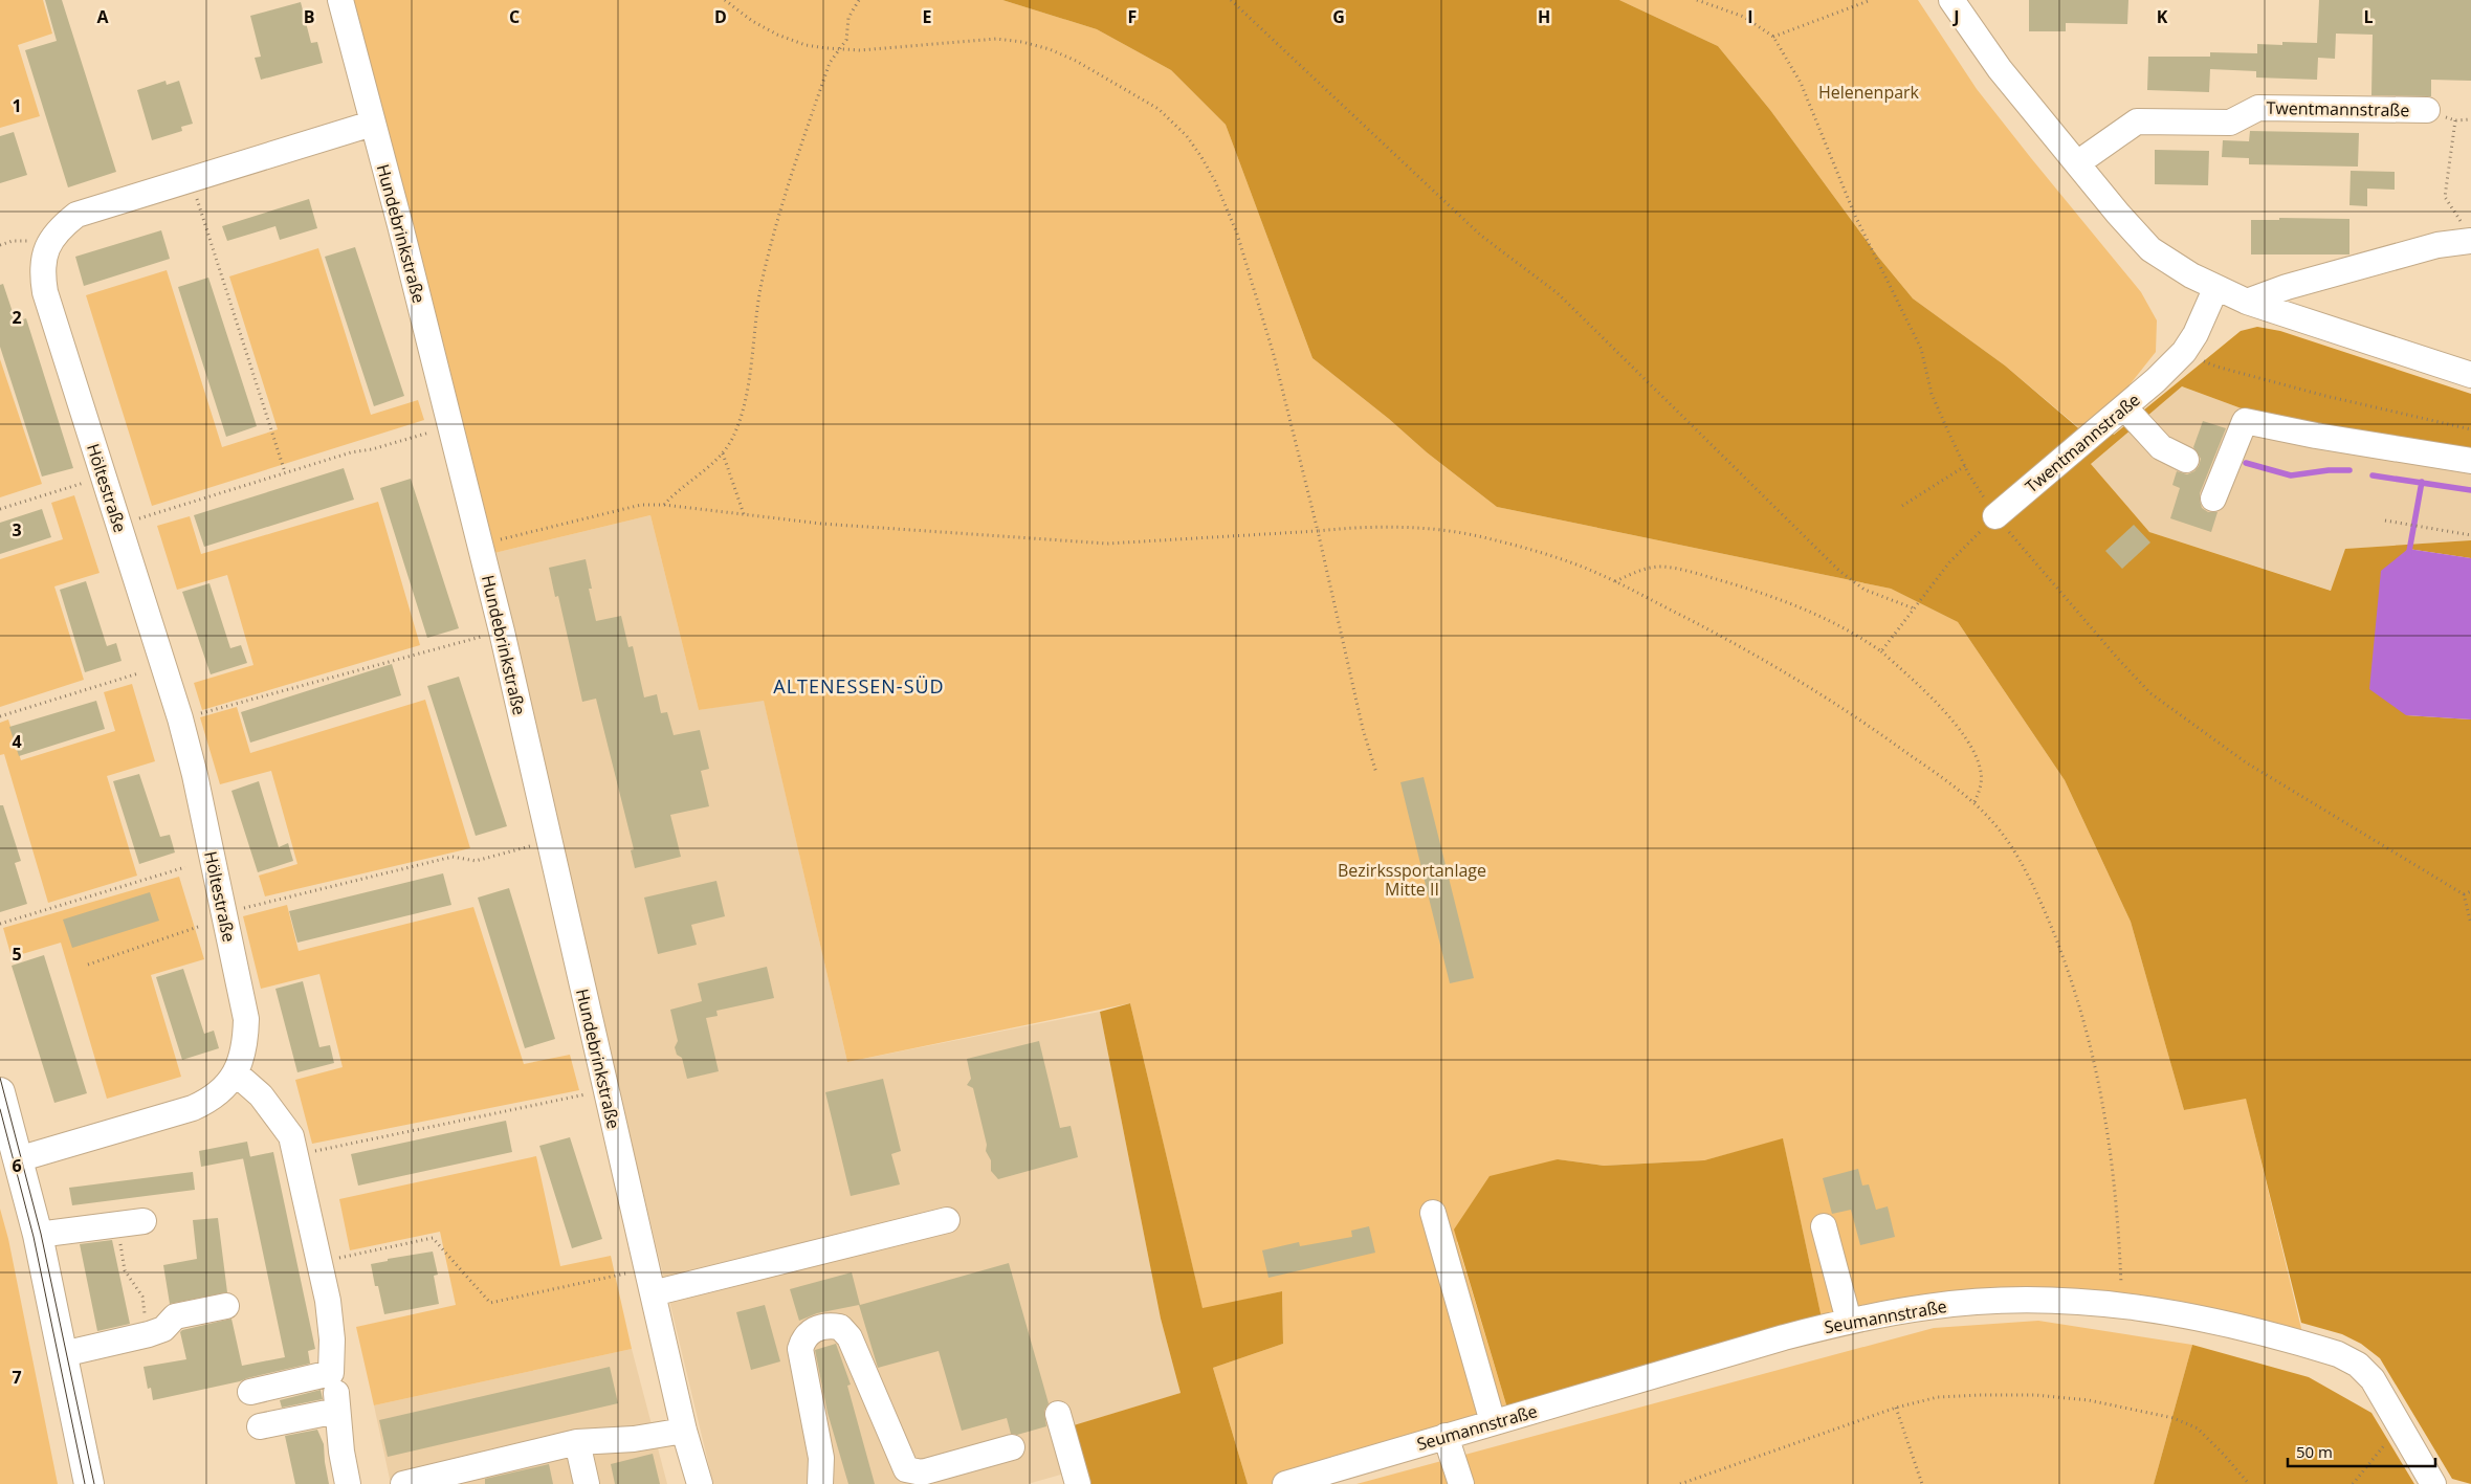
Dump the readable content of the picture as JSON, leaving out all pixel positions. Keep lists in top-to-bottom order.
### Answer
{
  "streets": {
    "street": [
      "Twentmannstraße",
      "Hundebrinkstraße",
      "Höltestraße",
      "Seumannstraße"
    ]
  },
  "crossings": [
    ["Hundebrinkstraße", "Höltestraße"]
  ],
  "districts": ["ALTENESSEN-SÜD"],
  "parks": ["Helenenpark", "Bezirkssportanlage Mitte II"],
  "scale_bar": "50 m",
  "grid": {
    "columns": [
      "A",
      "B",
      "C",
      "D",
      "E",
      "F",
      "G",
      "H",
      "I",
      "J",
      "K",
      "L"
    ],
    "rows": [
      "1",
      "2",
      "3",
      "4",
      "5",
      "6",
      "7"
    ]
  }
}
